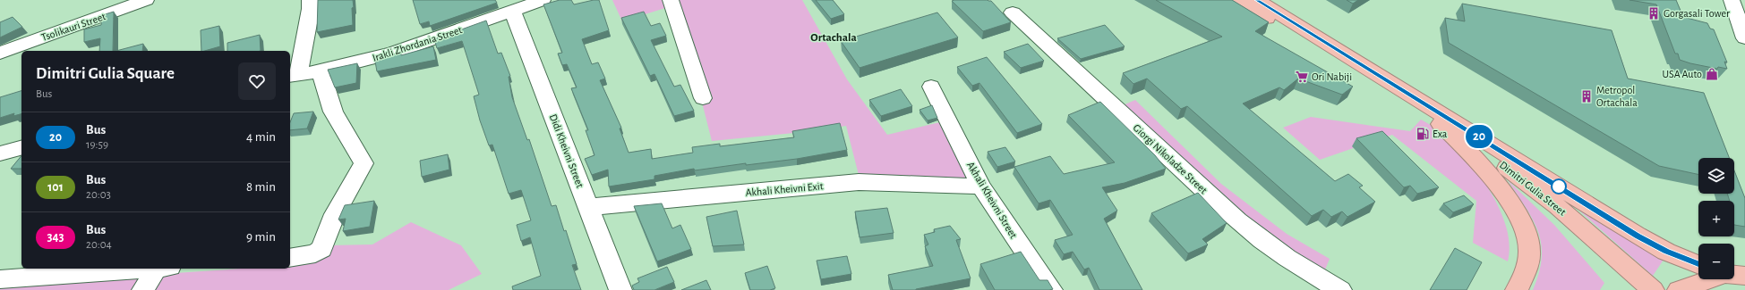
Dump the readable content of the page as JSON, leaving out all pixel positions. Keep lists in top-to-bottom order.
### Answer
{
  "streets": {
    "highway": ["Dimitri Gulia Street"],
    "street": [
      "Tsolikauri Street",
      "Irakli Zhordania Street",
      "Didi Kheivni Street",
      "Giorgi Nikoladze Street",
      "Akhali Kheivni Exit",
      "Akhali Kheivni Street"
    ]
  },
  "crossings": [
    ["Irakli Zhordania Street", "Didi Kheivni Street"],
    ["Didi Kheivni Street", "Akhali Kheivni Exit"],
    ["Akhali Kheivni Exit", "Akhali Kheivni Street"]
  ],
  "districts": ["Ortachala"],
  "places": {
    "building": ["Gorgasali Tower", "Metropol Ortachala"],
    "shop": ["USA Auto"],
    "supermarket": ["Ori Nabiji"],
    "fuel station": ["Exa"]
  },
  "lines": ["bus line 20"],
  "page": {
    "on_map": "20",
    "heading": ["Dimitri Gulia Square", "Bus"],
    "list": [
      {
        "mark": "20",
        "name": "Bus",
        "note": "19:59",
        "value": "4 min"
      },
      {
        "mark": "101",
        "name": "Bus",
        "note": "20:03",
        "value": "8 min"
      },
      {
        "mark": "343",
        "name": "Bus",
        "note": "20:04",
        "value": "9 min"
      }
    ],
    "map_buttons": ["+", "−"]
  }
}
